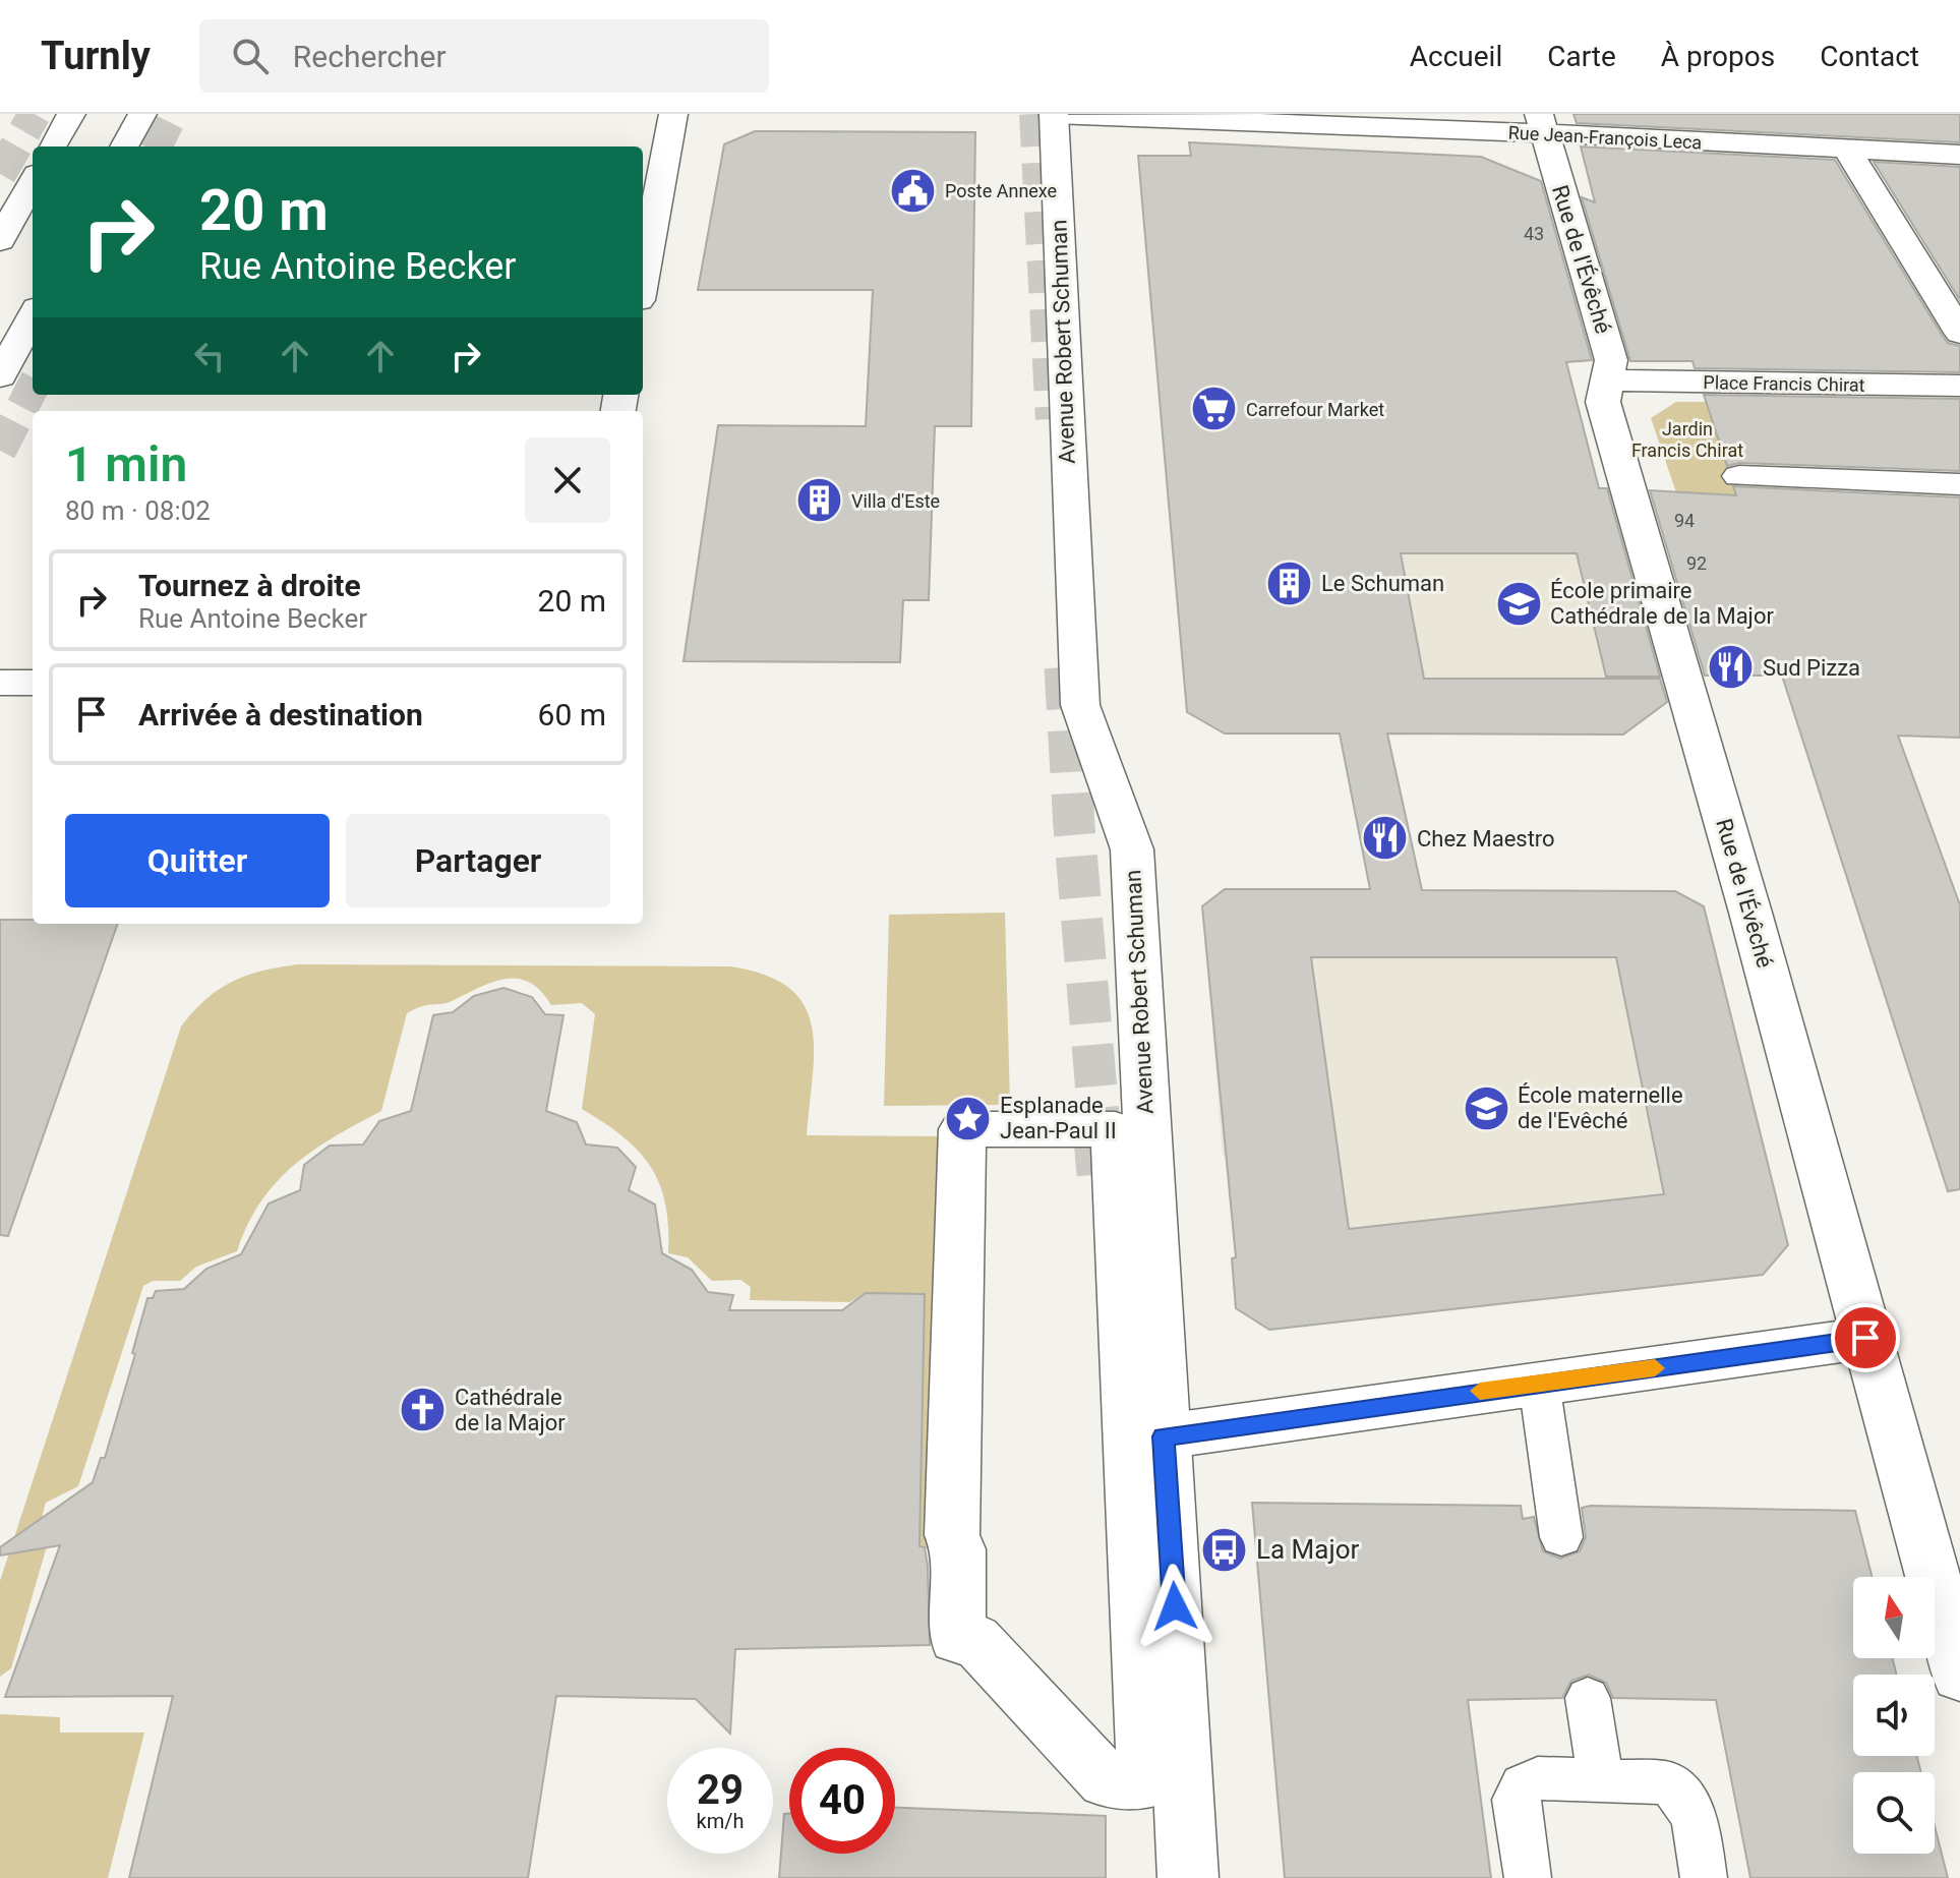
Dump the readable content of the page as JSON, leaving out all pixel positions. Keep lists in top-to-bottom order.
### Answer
{
  "streets": {
    "street": [
      "Rue Jean-François Leca",
      "Rue de l'Évêché",
      "Avenue Robert Schuman",
      "Place Francis Chirat"
    ]
  },
  "crossings": [
    ["Rue Jean-François Leca", "Rue de l'Évêché"],
    ["Rue Jean-François Leca", "Avenue Robert Schuman"],
    ["Rue de l'Évêché", "Place Francis Chirat"]
  ],
  "parks": ["Jardin Francis Chirat"],
  "places": {
    "public building": ["Poste Annexe"],
    "supermarket": ["Carrefour Market"],
    "building": ["Villa d'Este", "Le Schuman"],
    "school or university": ["École primaire Cathédrale de la Major", "École maternelle de l'Evêché"],
    "restaurant": ["Sud Pizza", "Chez Maestro"],
    "place": ["Esplanade Jean-Paul II"],
    "church": ["Cathédrale de la Major"],
    "bus stop": ["La Major"]
  },
  "house_numbers": ["43", "94", "92"],
  "north": "top",
  "page": {
    "header": "Turnly",
    "search": "Rechercher",
    "nav": [
      "Accueil",
      "Carte",
      "À propos",
      "Contact"
    ],
    "turn": ["20 m", "Rue Antoine Becker"],
    "heading": ["1 min", "80 m · 08:02"],
    "list": [
      {
        "name": "Tournez à droite",
        "note": "Rue Antoine Becker",
        "value": "20 m"
      },
      {
        "name": "Arrivée à destination",
        "value": "60 m"
      }
    ],
    "buttons": ["Quitter", "Partager"],
    "speed": "29 km/h",
    "limit": "40"
  }
}
